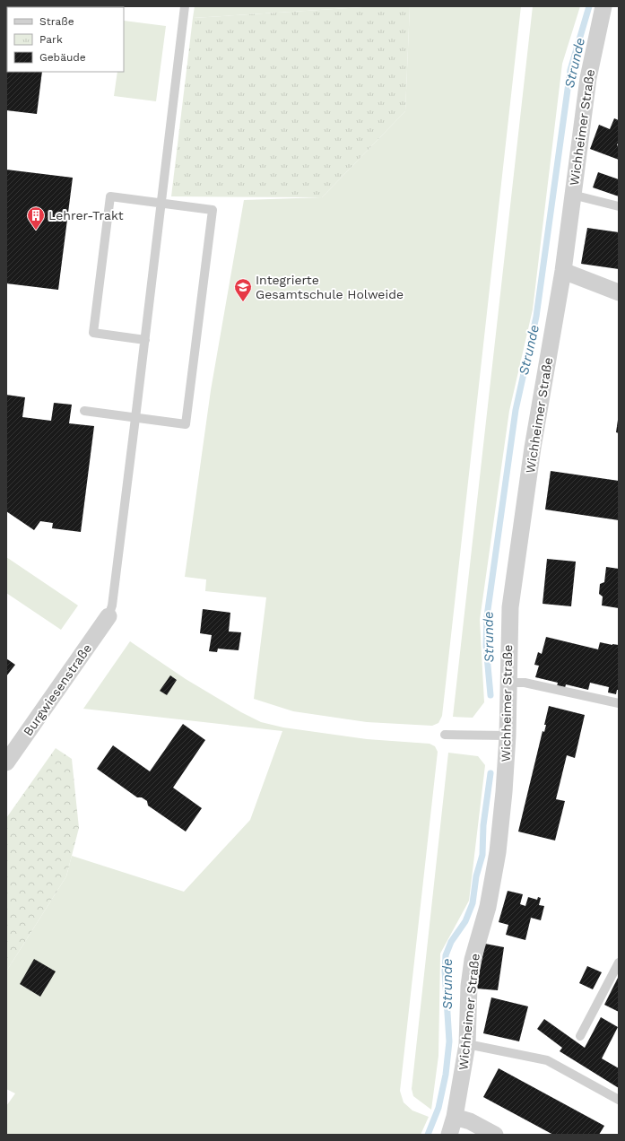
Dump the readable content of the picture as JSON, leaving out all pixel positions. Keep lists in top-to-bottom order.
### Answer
{
  "streets": {
    "street": ["Wichheimer Straße", "Burgwiesenstraße"]
  },
  "water": ["Strunde"],
  "places": {
    "building": ["Lehrer-Trakt"],
    "school or university": ["Integrierte Gesamtschule Holweide"]
  },
  "legend": ["Straße", "Park", "Gebäude"]
}
